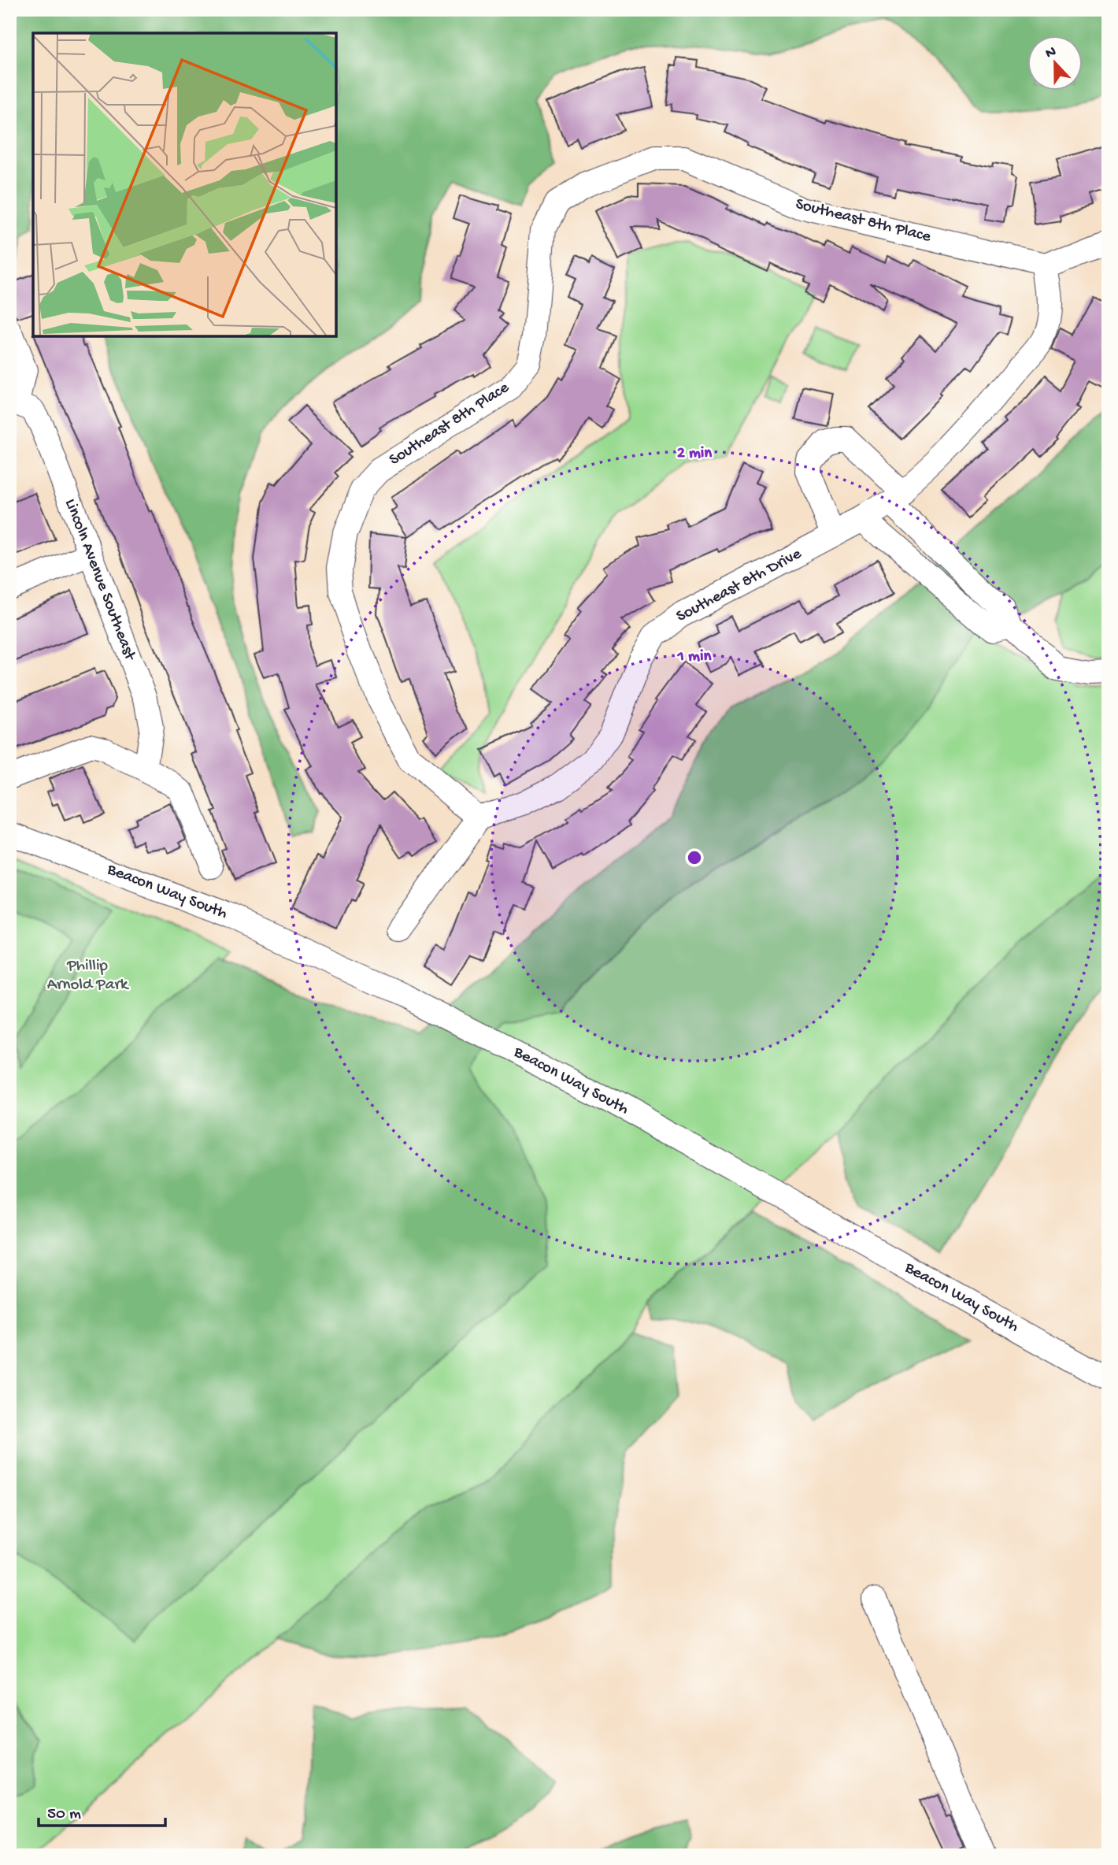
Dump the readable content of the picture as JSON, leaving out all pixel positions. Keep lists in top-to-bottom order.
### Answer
{
  "streets": {
    "street": [
      "Southeast 8th Place",
      "Lincoln Avenue Southeast",
      "Southeast 8th Drive",
      "Beacon Way South"
    ]
  },
  "crossings": [
    ["Southeast 8th Place", "Southeast 8th Drive"]
  ],
  "parks": ["Phillip Arnold Park"],
  "scale_bar": "50 m",
  "north": "top",
  "rings": ["2 min", "1 min"]
}
